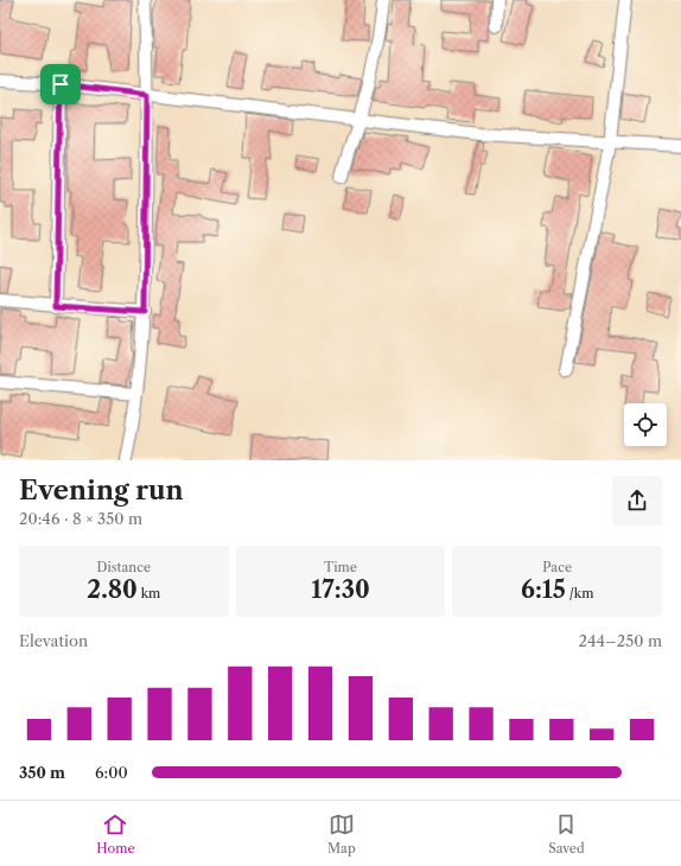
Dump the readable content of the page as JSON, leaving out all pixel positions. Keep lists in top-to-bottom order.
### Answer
{
  "page": {
    "heading": ["Evening run", "20:46 · 8 × 350 m"],
    "stats": [
      ["Distance", "2.80 km"],
      ["Time", "17:30"],
      ["Pace", "6:15 /km"]
    ],
    "chart": ["Elevation", "244–250 m"],
    "list": [
      {
        "name": "350 m",
        "note": "6:00"
      }
    ],
    "tabs": ["Home", "Map", "Saved"]
  }
}
